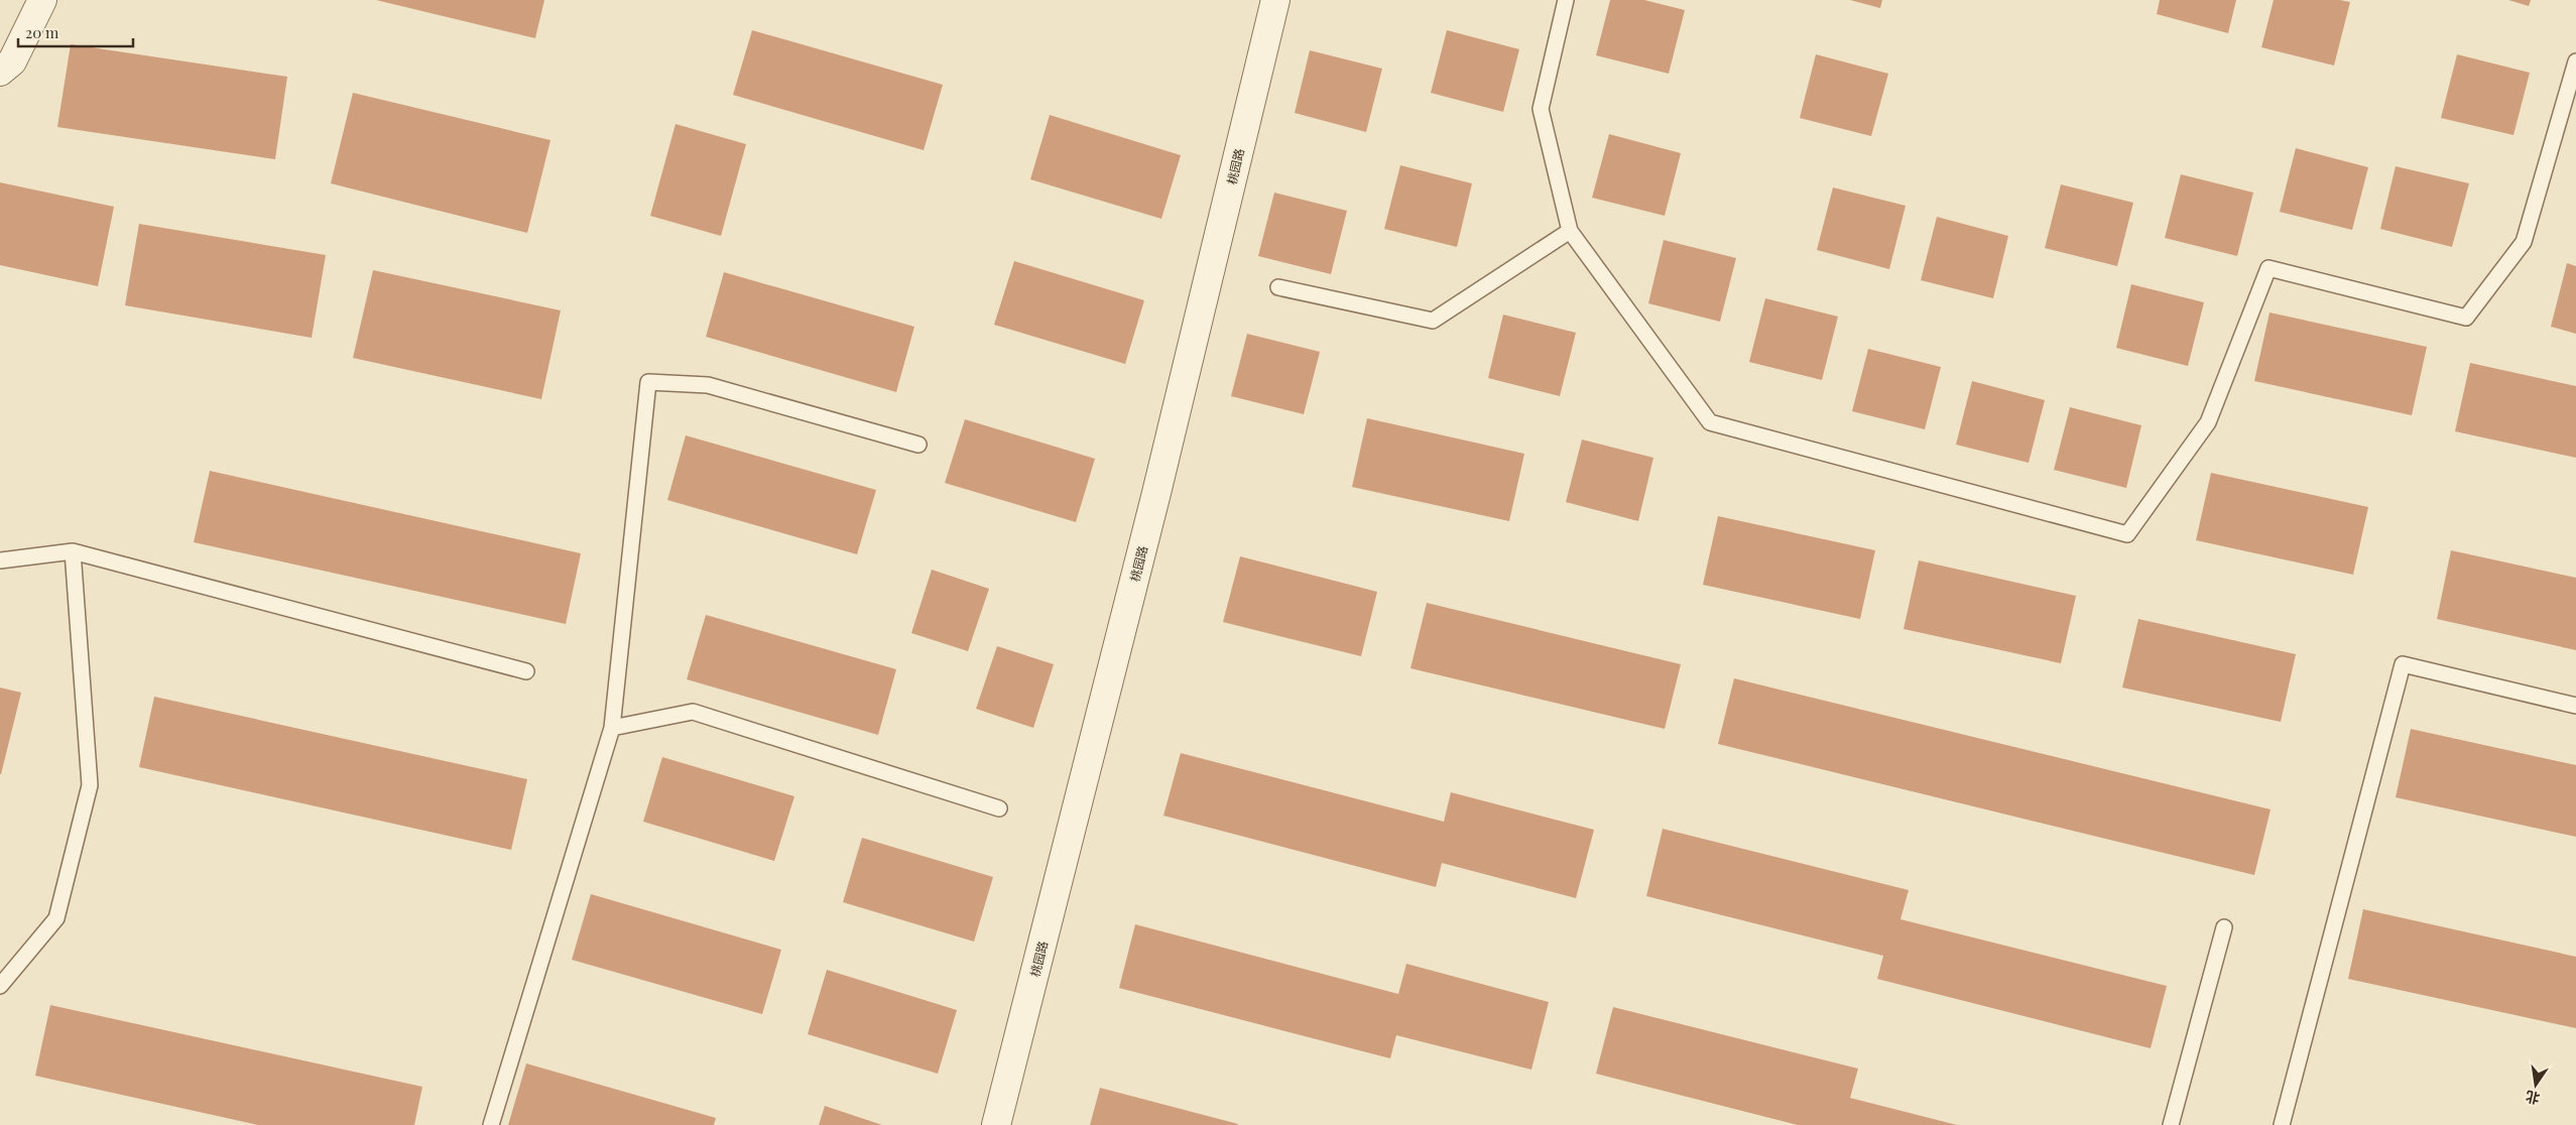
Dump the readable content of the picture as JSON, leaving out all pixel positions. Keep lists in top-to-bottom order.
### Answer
{
  "streets": {
    "street": ["桃园路"]
  },
  "scale_bar": "20 m",
  "north": "bottom"
}
